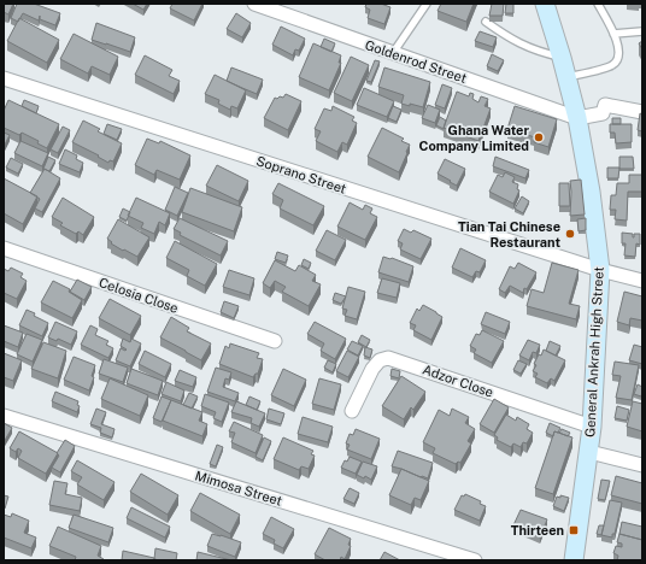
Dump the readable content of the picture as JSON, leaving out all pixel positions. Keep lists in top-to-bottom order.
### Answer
{
  "streets": {
    "main road": ["General Ankrah High Street"],
    "street": [
      "Goldenrod Street",
      "Soprano Street",
      "Celosia Close",
      "Adzor Close",
      "Mimosa Street"
    ]
  },
  "crossings": [
    ["Goldenrod Street", "General Ankrah High Street"],
    ["Soprano Street", "General Ankrah High Street"],
    ["General Ankrah High Street", "Adzor Close"]
  ],
  "places": {
    "other": ["Ghana Water Company Limited", "Tian Tai Chinese Restaurant"],
    "transit": ["Thirteen"]
  }
}
